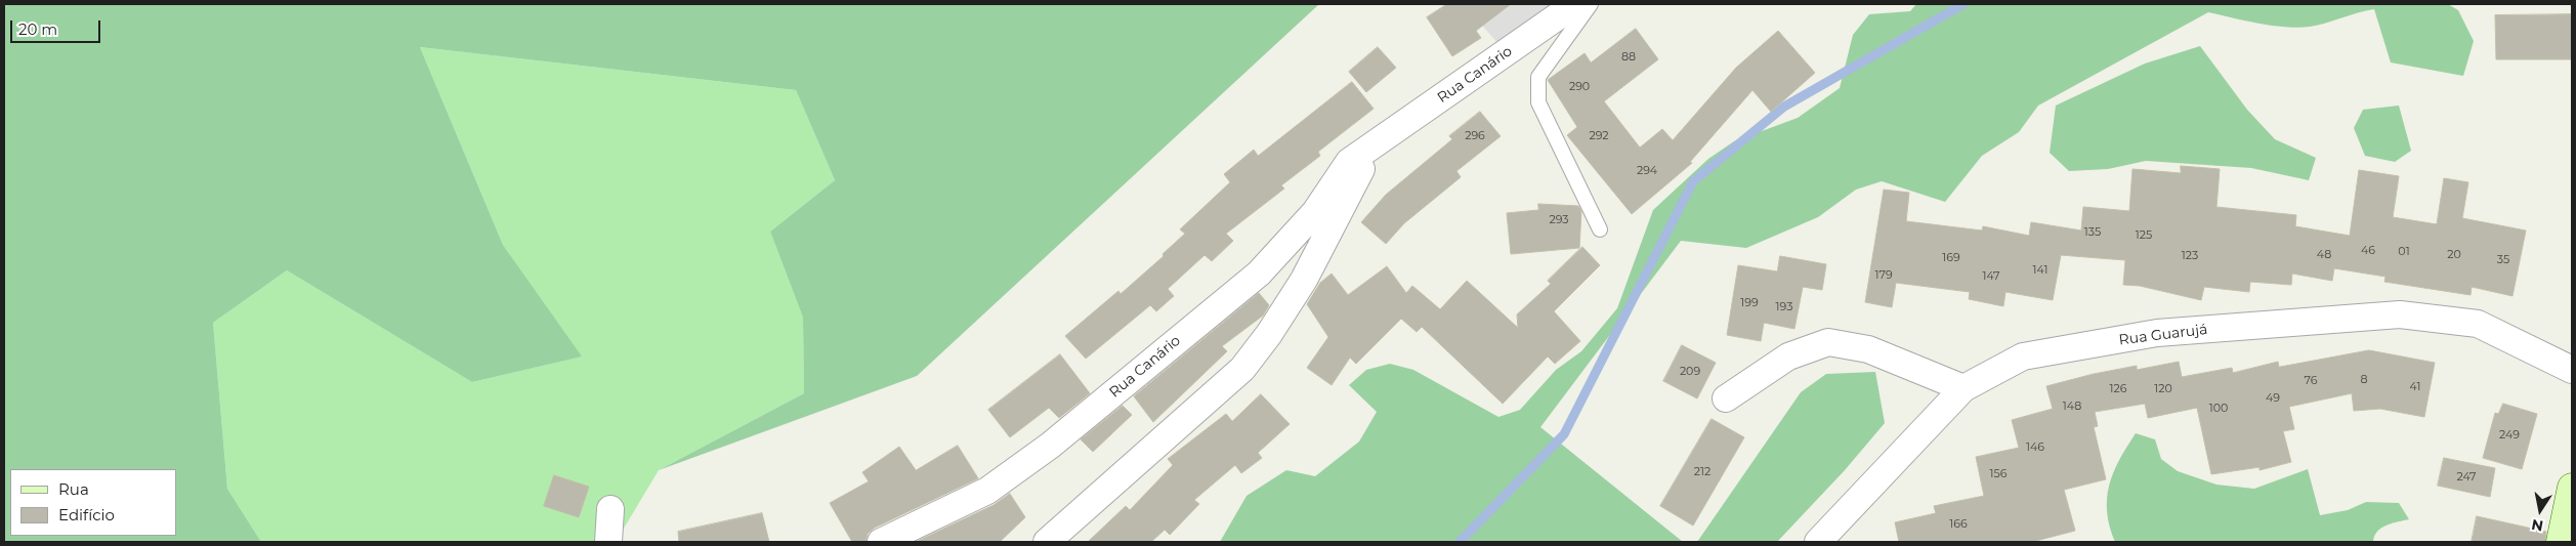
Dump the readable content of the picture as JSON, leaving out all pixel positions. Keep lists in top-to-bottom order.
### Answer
{
  "streets": {
    "street": ["Rua Canário", "Rua Guarujá"]
  },
  "house_numbers": [
    "88",
    "290",
    "296",
    "292",
    "294",
    "293",
    "135",
    "125",
    "46",
    "01",
    "48",
    "20",
    "123",
    "169",
    "35",
    "141",
    "179",
    "147",
    "199",
    "193",
    "209",
    "8",
    "76",
    "41",
    "126",
    "120",
    "49",
    "148",
    "100",
    "249",
    "146",
    "212",
    "156",
    "247",
    "166"
  ],
  "legend": ["Rua", "Edifício"],
  "scale_bar": "20 m",
  "north": "bottom"
}
